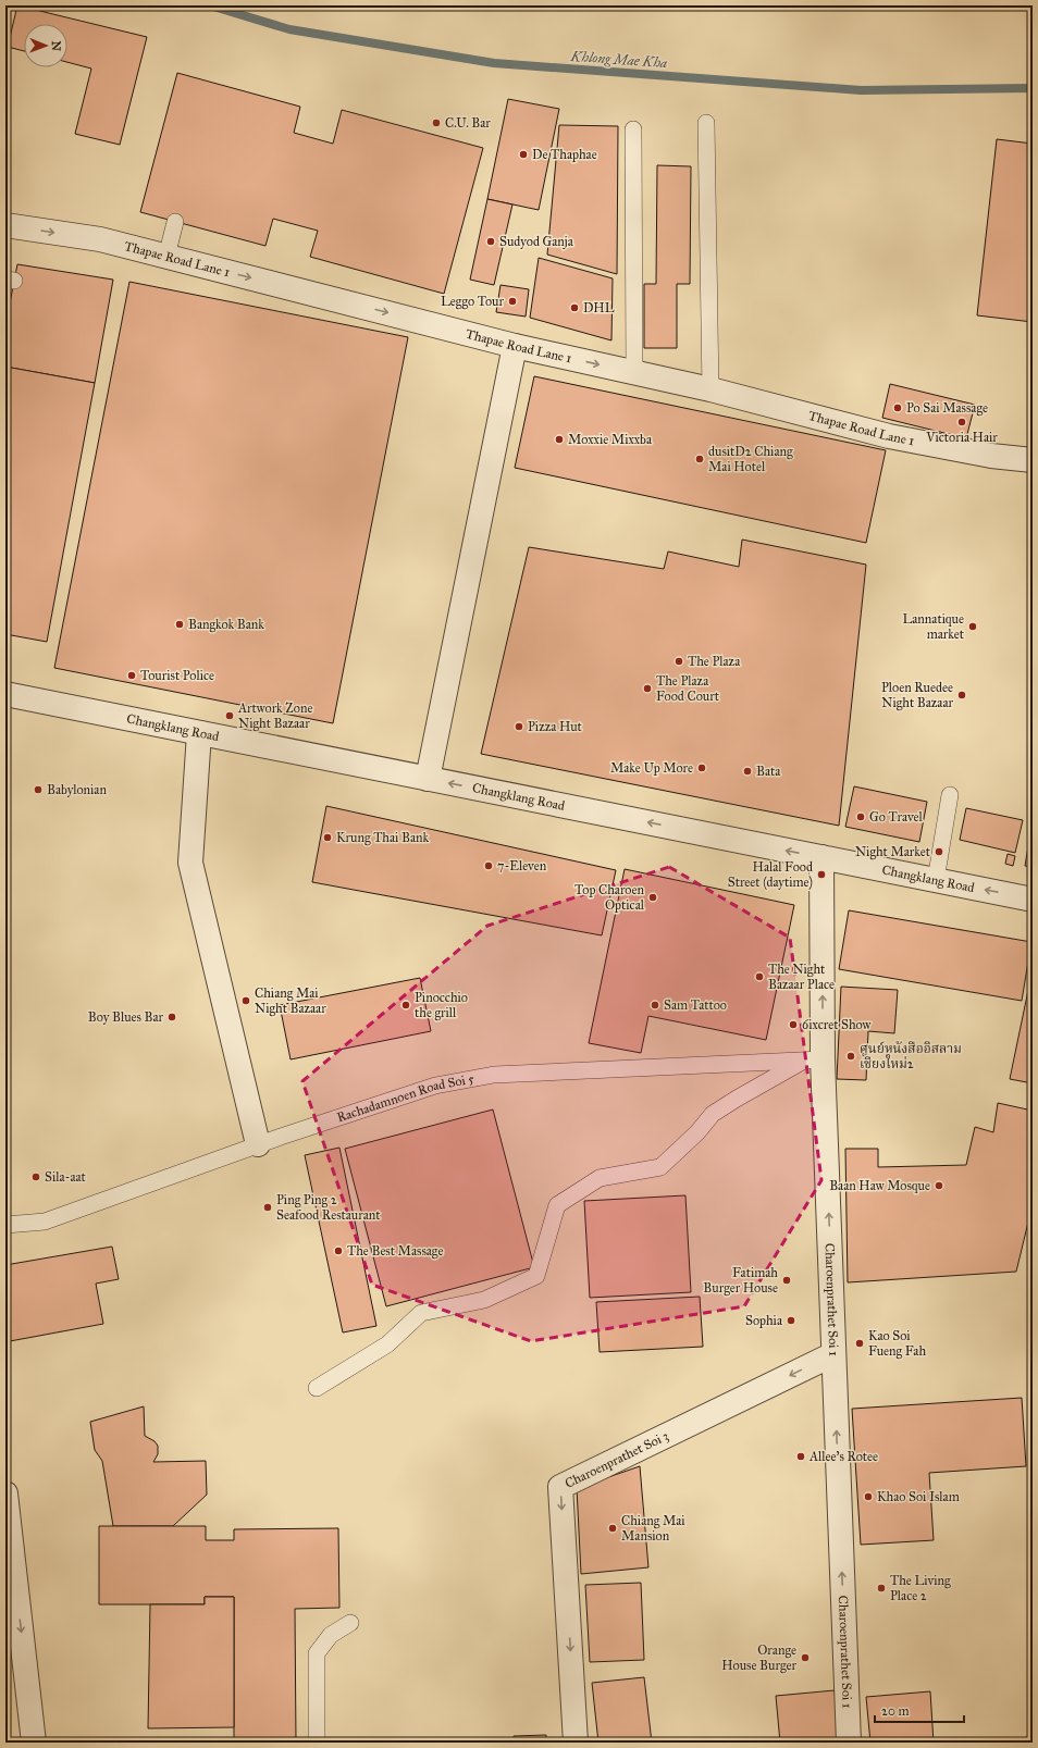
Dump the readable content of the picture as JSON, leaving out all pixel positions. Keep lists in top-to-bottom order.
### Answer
{
  "streets": {
    "street": [
      "Thapae Road Lane 1",
      "Changklang Road",
      "Charoenprathet Soi 1",
      "Charoenprathet Soi 3"
    ],
    "lane": ["Rachadamnoen Road Soi 5"]
  },
  "crossings": [
    ["Changklang Road", "Charoenprathet Soi 1"],
    ["Rachadamnoen Road Soi 5", "Charoenprathet Soi 1"],
    ["Charoenprathet Soi 1", "Charoenprathet Soi 3"]
  ],
  "one_way": [
    "Thapae Road Lane 1",
    "Changklang Road",
    "Charoenprathet Soi 1",
    "Charoenprathet Soi 3"
  ],
  "water": ["Khlong Mae Kha"],
  "places": [
    "C.U. Bar",
    "De Thaphae",
    "Sudyod Ganja",
    "Leggo Tour",
    "DHL",
    "Po Sai Massage",
    "Victoria Hair",
    "Moxxie Mixxba",
    "dusitD2 Chiang Mai Hotel",
    "Bangkok Bank",
    "Lannatique market",
    "The Plaza",
    "Tourist Police",
    "The Plaza Food Court",
    "Ploen Ruedee Night Bazaar",
    "Artwork Zone Night Bazaar",
    "Pizza Hut",
    "Make Up More",
    "Bata",
    "Babylonian",
    "Go Travel",
    "Krung Thai Bank",
    "Night Market",
    "7-Eleven",
    "Halal Food Street (daytime)",
    "Top Charoen Optical",
    "The Night Bazaar Place",
    "Chiang Mai Night Bazaar",
    "Pinocchio the grill",
    "Sam Tattoo",
    "Boy Blues Bar",
    "6ixcret Show",
    "ศูนย์หนังสืออิสลาม เชียงใหม่2",
    "Sila-aat",
    "Baan Haw Mosque",
    "Ping Ping 2 Seafood Restaurant",
    "The Best Massage",
    "Fatimah Burger House",
    "Sophia",
    "Kao Soi Fueng Fah",
    "Allee's Rotee",
    "Khao Soi Islam",
    "Chiang Mai Mansion",
    "The Living Place 2",
    "Orange House Burger"
  ],
  "scale_bar": "20 m",
  "north": "right"
}
